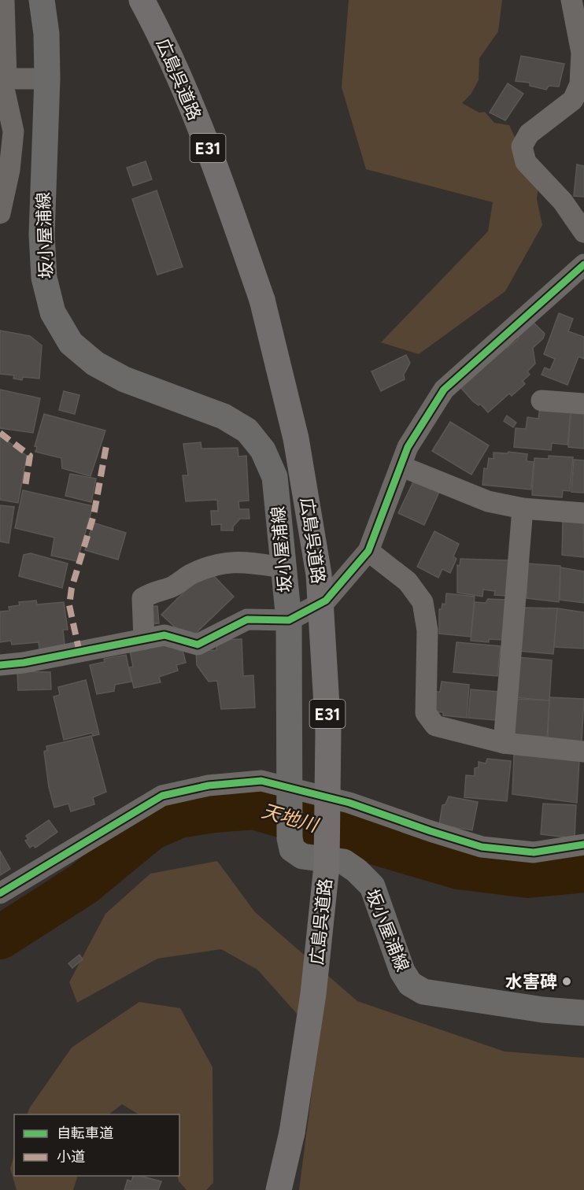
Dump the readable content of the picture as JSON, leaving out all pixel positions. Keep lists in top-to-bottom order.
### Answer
{
  "streets": {
    "highway": ["広島呉道路", "E31"],
    "main road": ["坂小屋浦線"]
  },
  "water": ["天地川"],
  "places": ["水害碑"],
  "legend": ["自転車道", "小道"]
}
